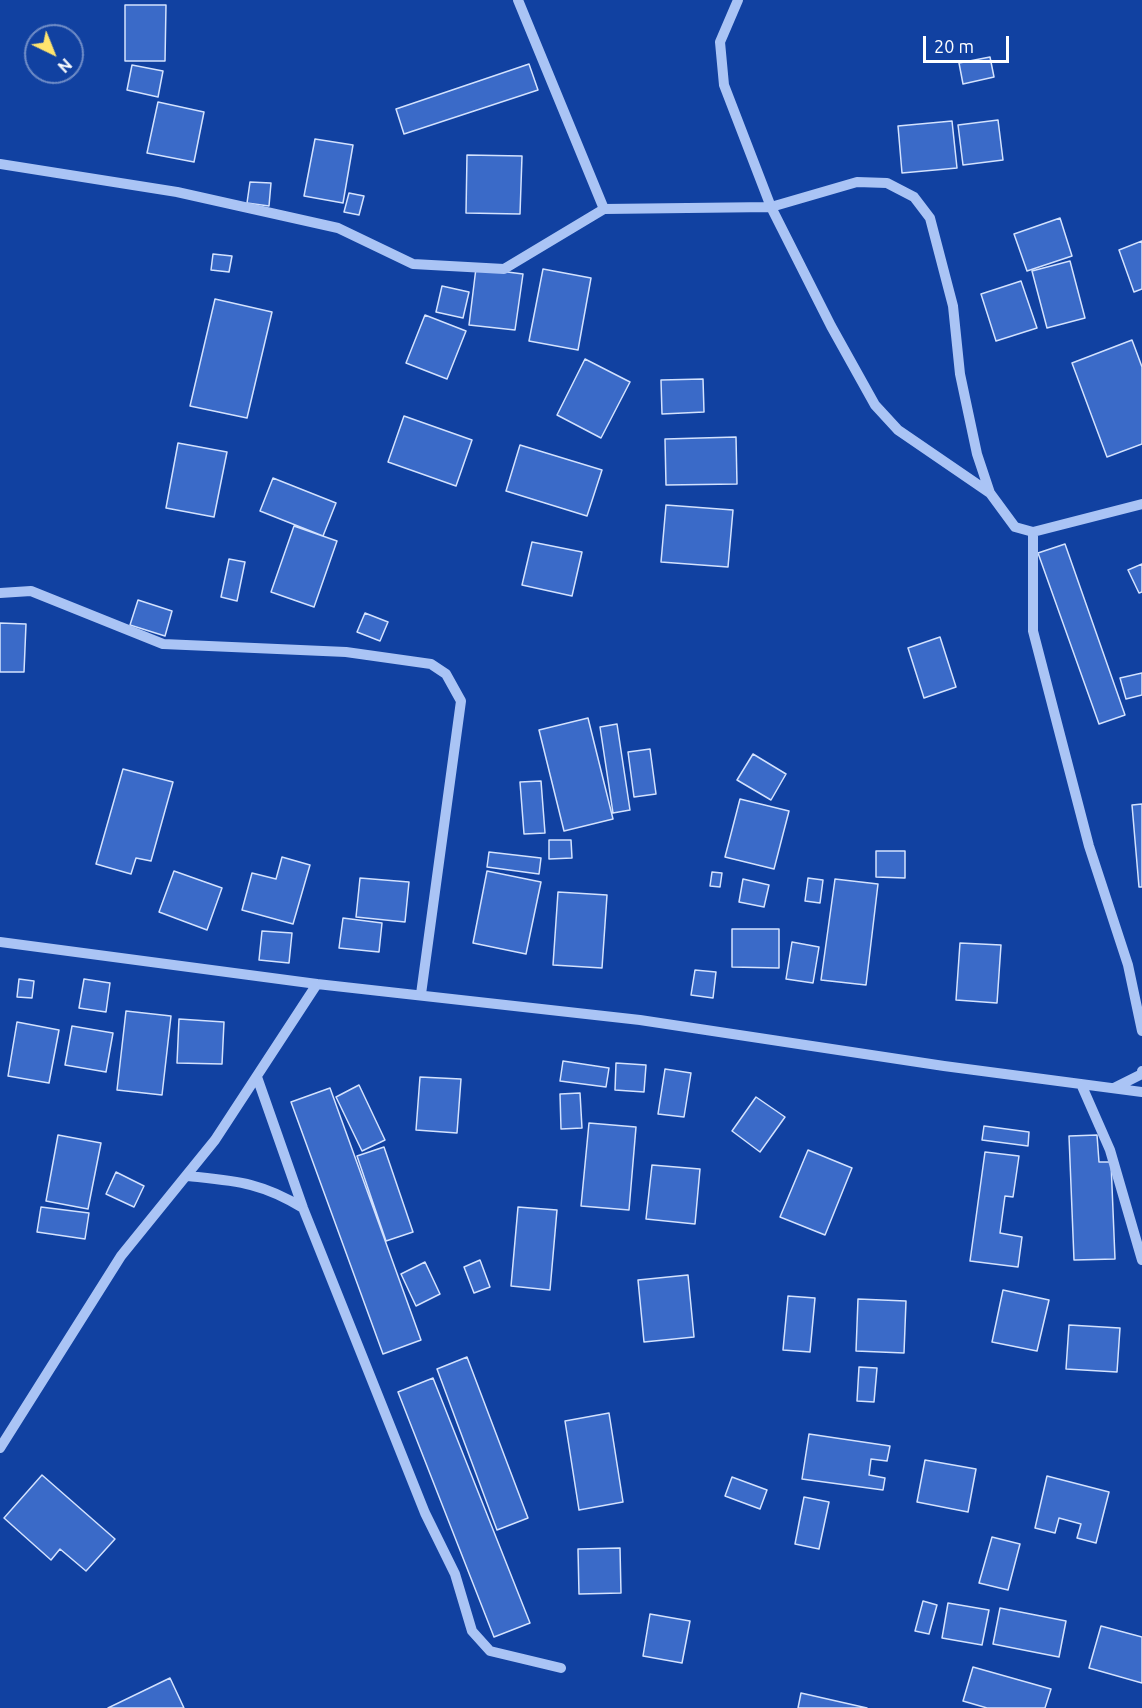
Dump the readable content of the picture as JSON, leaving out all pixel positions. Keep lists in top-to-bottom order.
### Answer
{
  "scale_bar": "20 m",
  "north": "bottom right"
}
